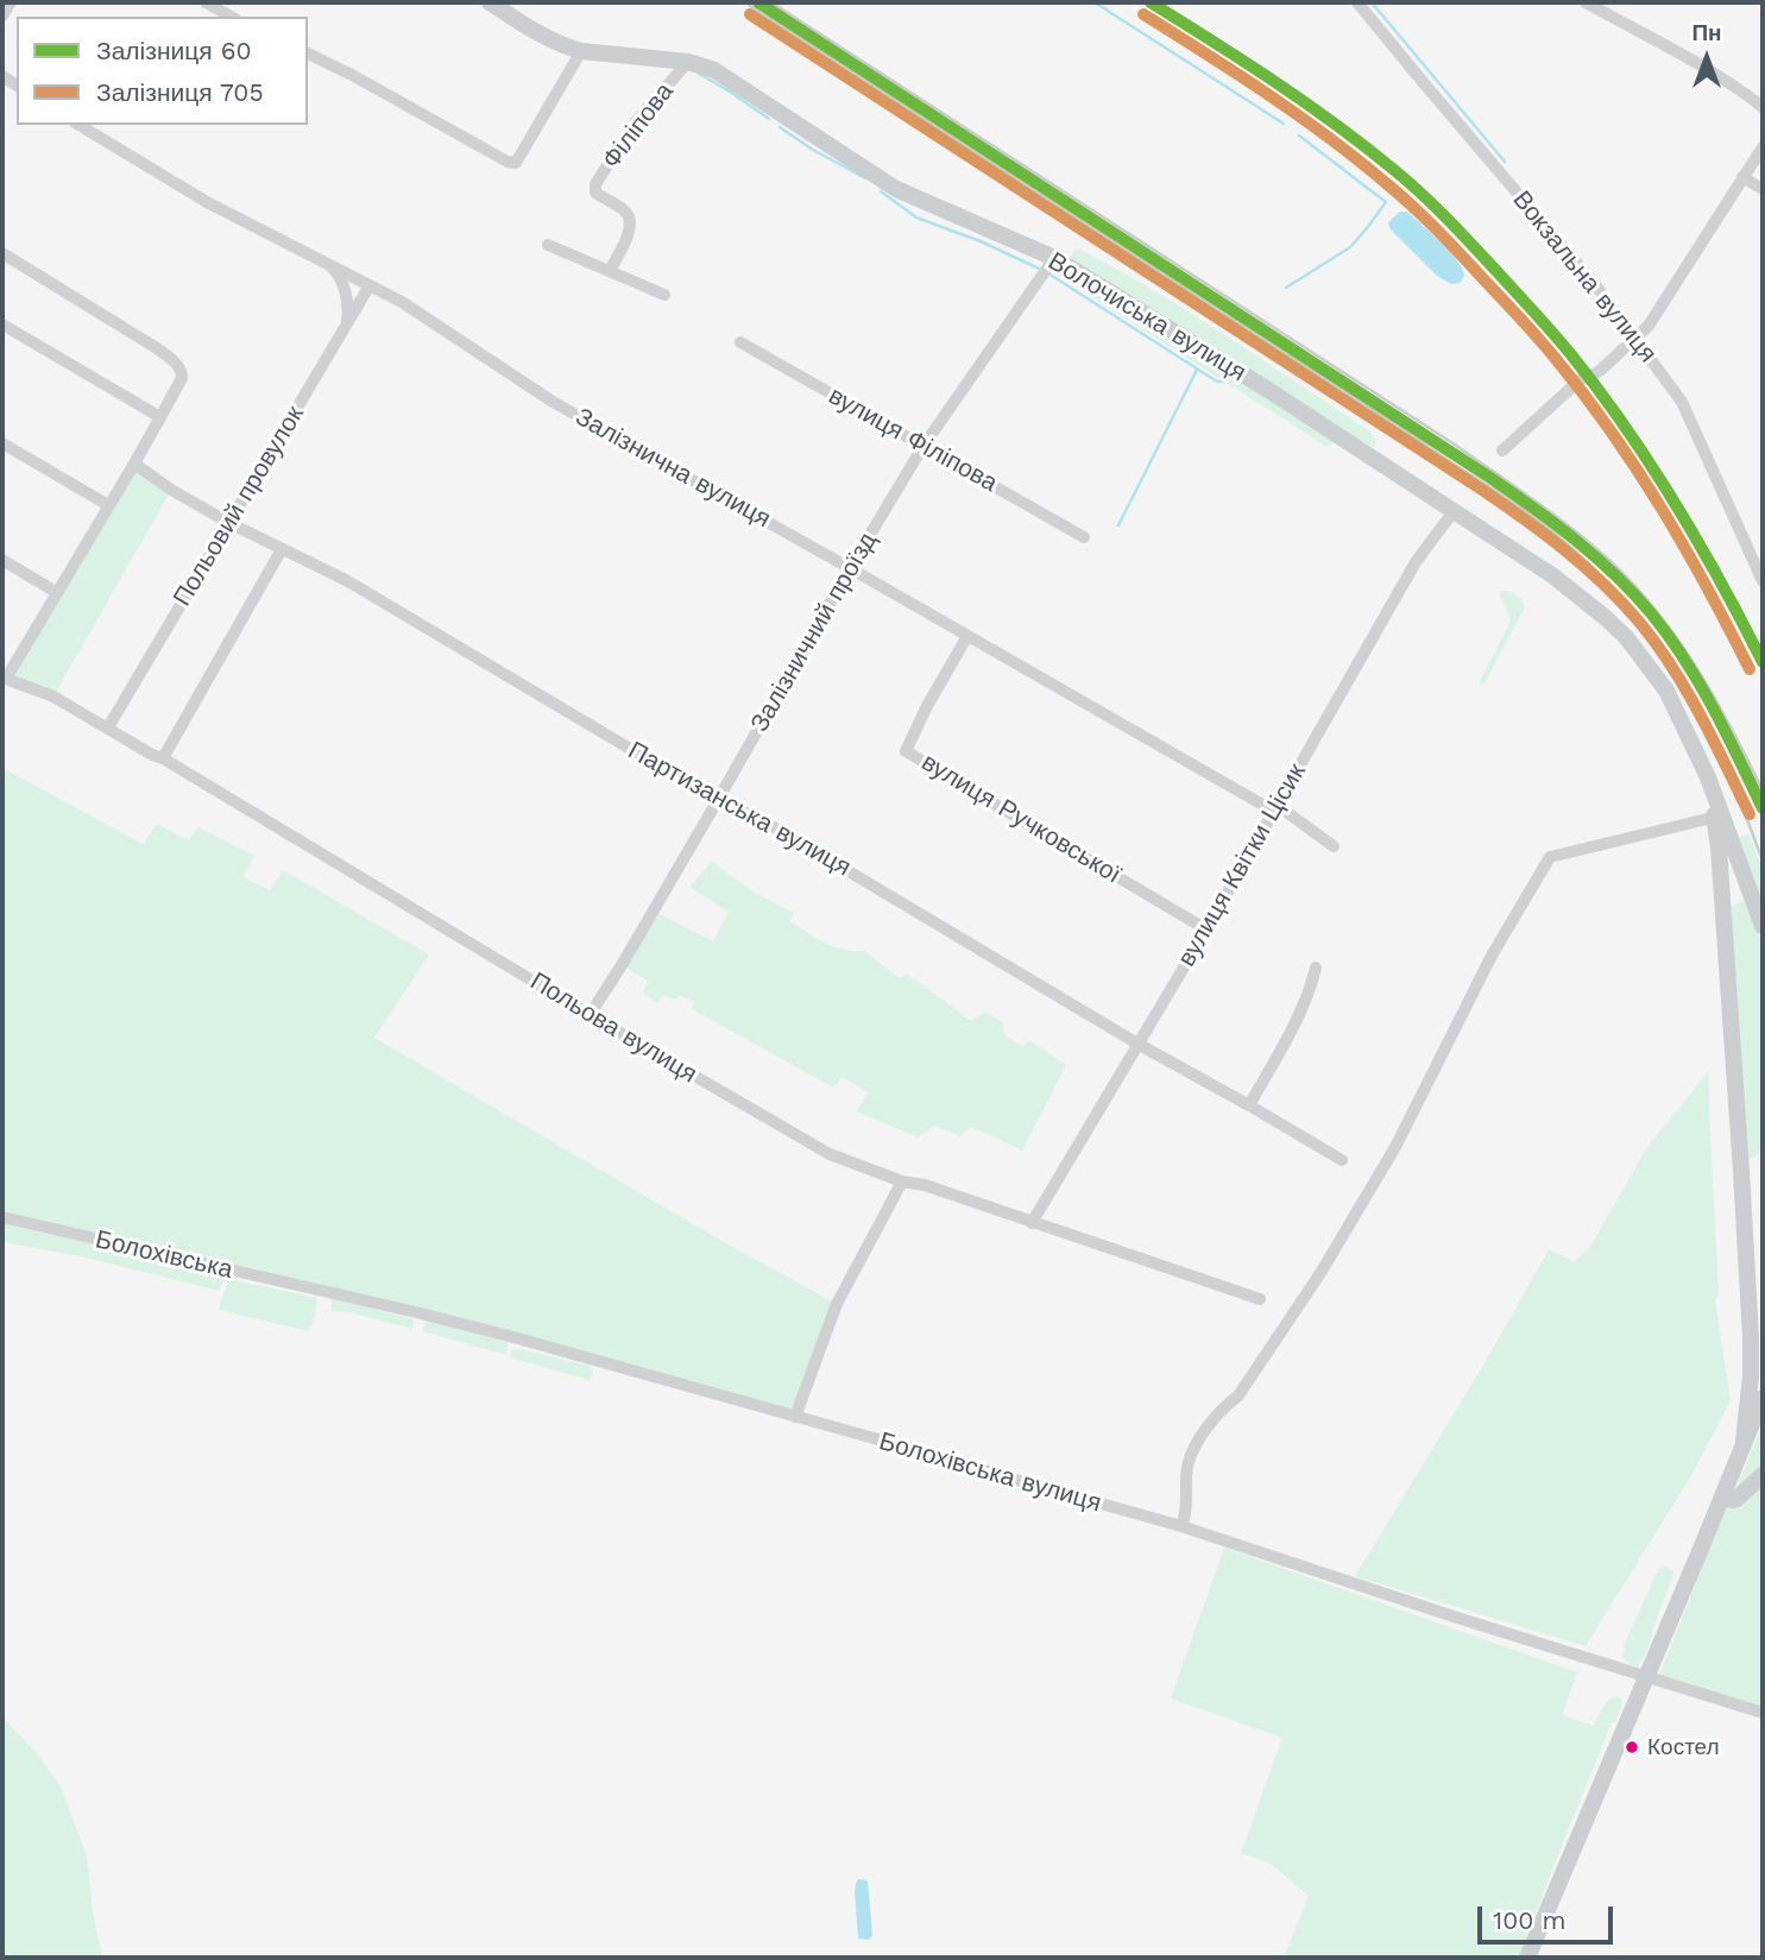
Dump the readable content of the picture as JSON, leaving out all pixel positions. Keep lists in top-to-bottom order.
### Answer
{
  "streets": {
    "main road": ["Волочиська вулиця"],
    "street": [
      "Філіпова",
      "Вокзальна вулиця",
      "вулиця Філіпова",
      "Залізнична вулиця",
      "Польовий провулок",
      "Залізничний проїзд",
      "Партизанська вулиця",
      "вулиця Ручковської",
      "вулиця Квітки Цісик",
      "Польова вулиця",
      "Болохівська",
      "Болохівська вулиця"
    ]
  },
  "crossings": [
    ["Філіпова", "Волочиська вулиця"],
    ["Волочиська вулиця", "Залізничний проїзд"],
    ["Волочиська вулиця", "вулиця Квітки Цісик"],
    ["вулиця Філіпова", "Залізничний проїзд"],
    ["Залізнична вулиця", "Польовий провулок"],
    ["Залізнична вулиця", "Залізничний проїзд"],
    ["Залізнична вулиця", "вулиця Ручковської"],
    ["Залізнична вулиця", "вулиця Квітки Цісик"],
    ["Польовий провулок", "Партизанська вулиця"],
    ["Польовий провулок", "Польова вулиця"],
    ["Залізничний проїзд", "Партизанська вулиця"],
    ["Залізничний проїзд", "Польова вулиця"],
    ["Партизанська вулиця", "вулиця Квітки Цісик"],
    ["вулиця Ручковської", "вулиця Квітки Цісик"],
    ["вулиця Квітки Цісик", "Польова вулиця"],
    ["Болохівська", "Болохівська вулиця"]
  ],
  "places": ["Костел"],
  "lines": ["rail line 60", "rail line 705"],
  "legend": ["Залізниця 60", "Залізниця 705"],
  "scale_bar": "100 m",
  "north": "top"
}
